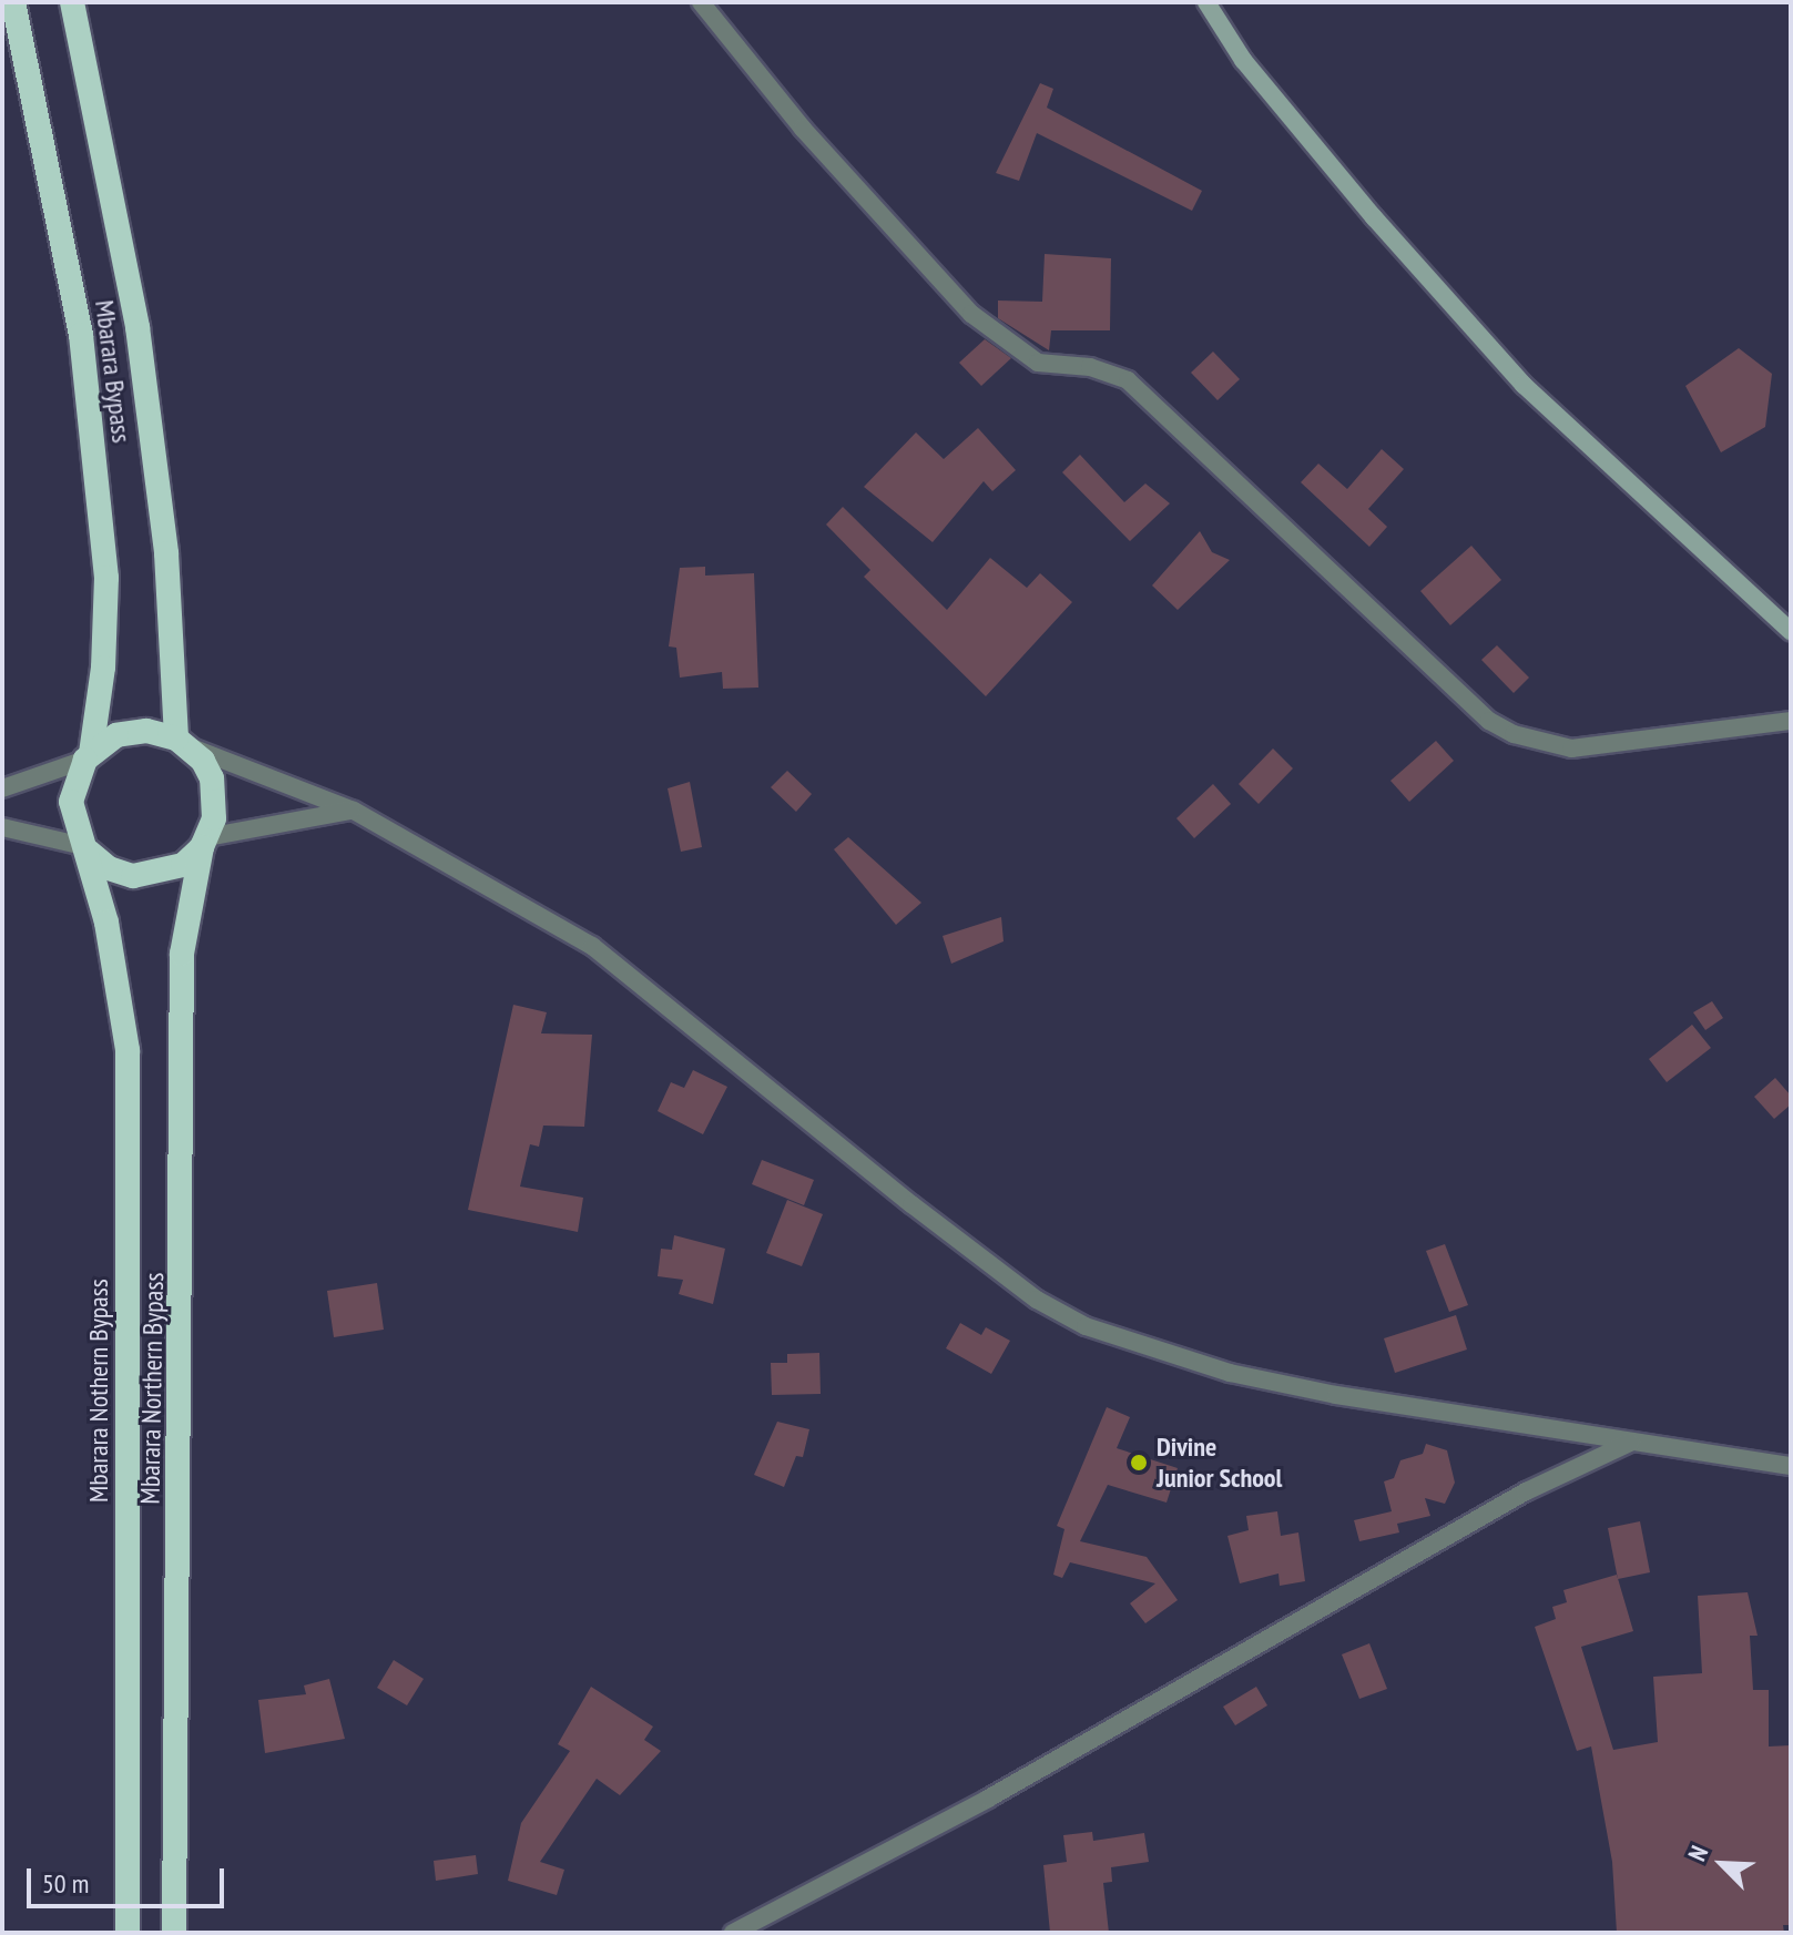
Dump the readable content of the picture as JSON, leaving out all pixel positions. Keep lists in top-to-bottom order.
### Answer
{
  "streets": {
    "highway": ["Mbarara Bypass", "Mbarara Northern Bypass", "Mbarara Nothern Bypass"]
  },
  "crossings": [
    ["Mbarara Bypass", "Mbarara Northern Bypass"],
    ["Mbarara Bypass", "Mbarara Nothern Bypass"],
    ["Mbarara Northern Bypass", "Mbarara Nothern Bypass"]
  ],
  "places": ["Divine Junior School"],
  "scale_bar": "50 m",
  "north": "top left"
}
